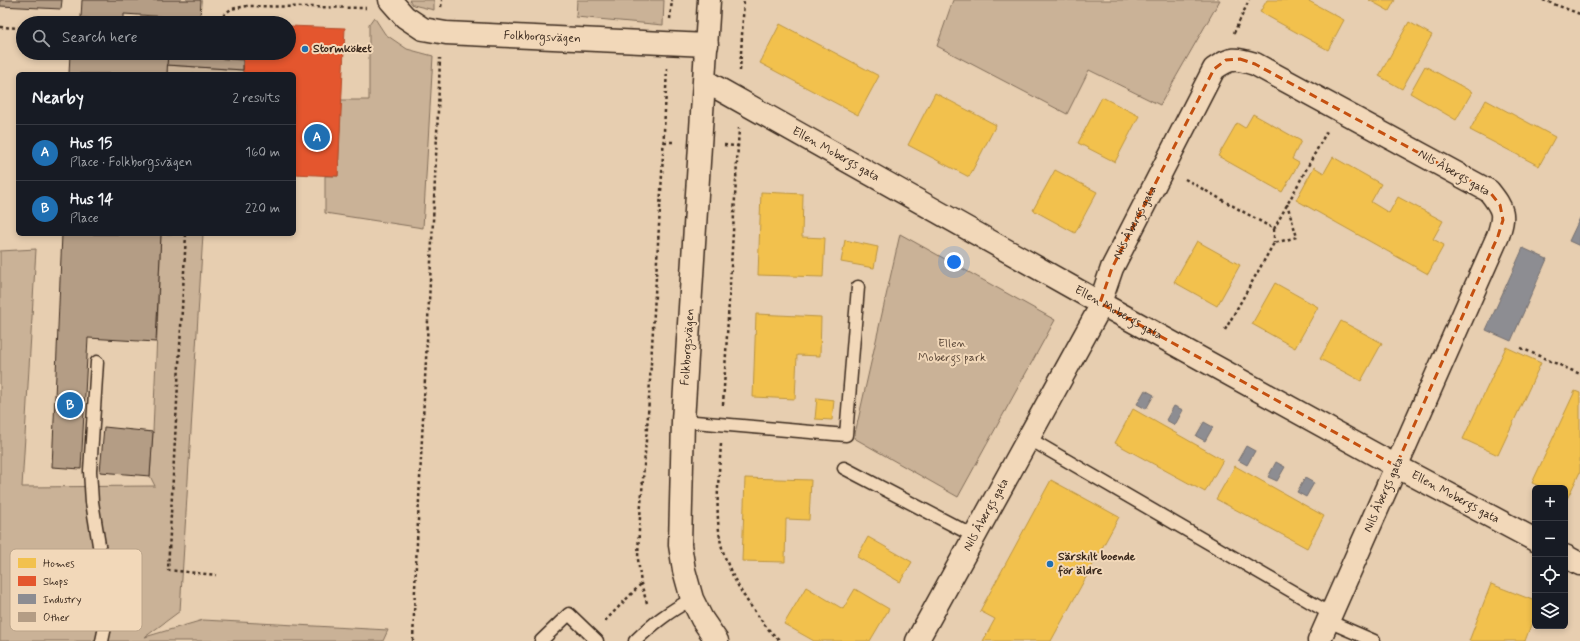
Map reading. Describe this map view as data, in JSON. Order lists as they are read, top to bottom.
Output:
{
  "streets": {
    "street": ["Folkborgsvägen", "Ellen Mobergs gata", "Nils Åbergs gata"]
  },
  "crossings": [
    ["Folkborgsvägen", "Ellen Mobergs gata"],
    ["Ellen Mobergs gata", "Nils Åbergs gata"]
  ],
  "parks": ["Ellen Mobergs park"],
  "places": ["Stormköket", "Särskilt boende för äldre"],
  "legend": [
    "Homes",
    "Shops",
    "Industry",
    "Other"
  ],
  "page": {
    "search": "Search here",
    "heading": ["Nearby", "2 results"],
    "pins": ["A", "B"],
    "list": [
      {
        "mark": "A",
        "name": "Hus 15",
        "note": "Place · Folkborgsvägen",
        "value": "160 m"
      },
      {
        "mark": "B",
        "name": "Hus 14",
        "note": "Place",
        "value": "220 m"
      }
    ],
    "map_buttons": ["+", "−"]
  }
}
